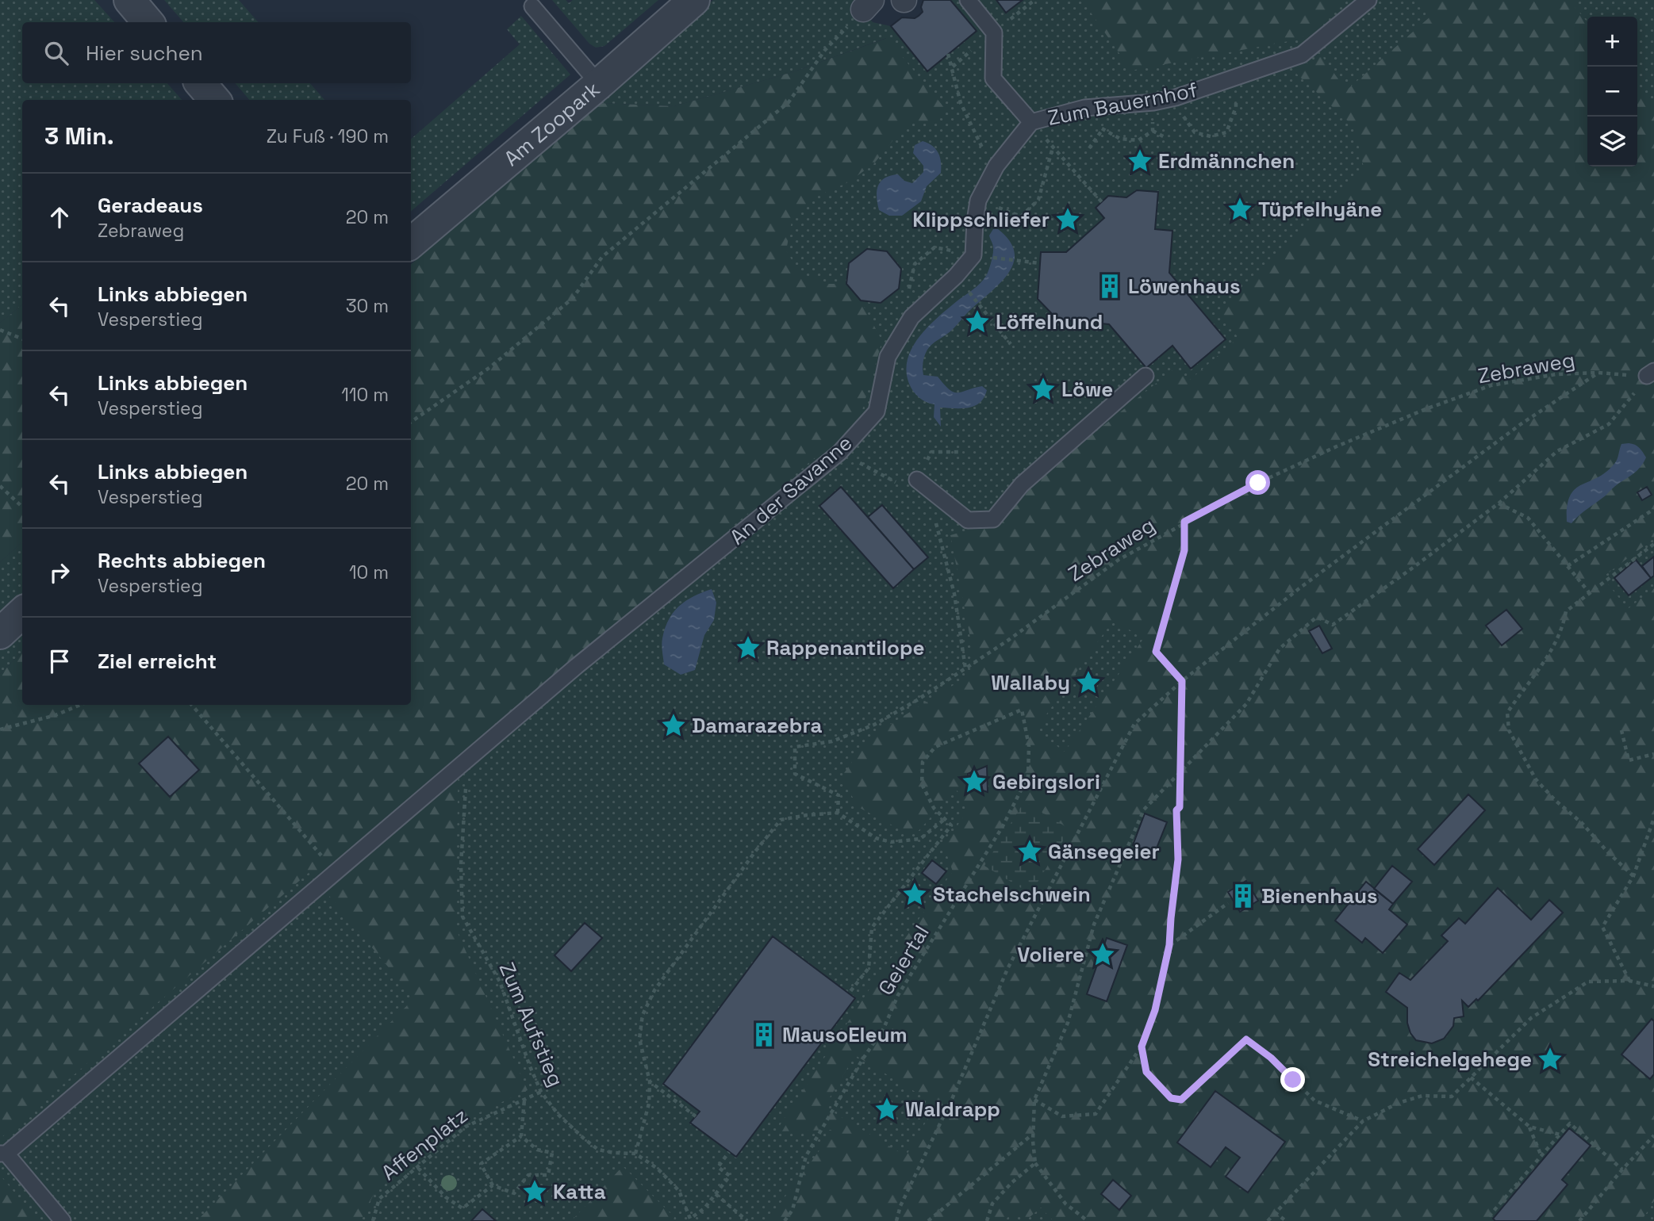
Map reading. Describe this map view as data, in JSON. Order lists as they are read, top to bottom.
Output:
{
  "streets": {
    "street": ["Am Zoopark"],
    "lane": ["Zum Bauernhof", "An der Savanne"],
    "path": [
      "Zebraweg",
      "Geiertal",
      "Zum Aufstieg",
      "Affenplatz"
    ]
  },
  "crossings": [
    ["An der Savanne", "Zum Aufstieg"],
    ["Zum Aufstieg", "Affenplatz"]
  ],
  "places": {
    "place": [
      "Erdmännchen",
      "Tüpfelhyäne",
      "Klippschliefer",
      "Löffelhund",
      "Löwe",
      "Rappenantilope",
      "Wallaby",
      "Damarazebra",
      "Gebirgslori",
      "Gänsegeier",
      "Stachelschwein",
      "Voliere",
      "Streichelgehege",
      "Waldrapp",
      "Katta"
    ],
    "building": ["Löwenhaus", "Bienenhaus", "MausoEleum"]
  },
  "page": {
    "map_buttons": ["+", "−"],
    "search": "Hier suchen",
    "heading": ["3 Min.", "Zu Fuß · 190 m"],
    "list": [
      ["Geradeaus", "Zebraweg", "20 m"],
      ["Links abbiegen", "Vesperstieg", "30 m"],
      ["Links abbiegen", "Vesperstieg", "110 m"],
      ["Links abbiegen", "Vesperstieg", "20 m"],
      ["Rechts abbiegen", "Vesperstieg", "10 m"],
      "Ziel erreicht"
    ]
  }
}
